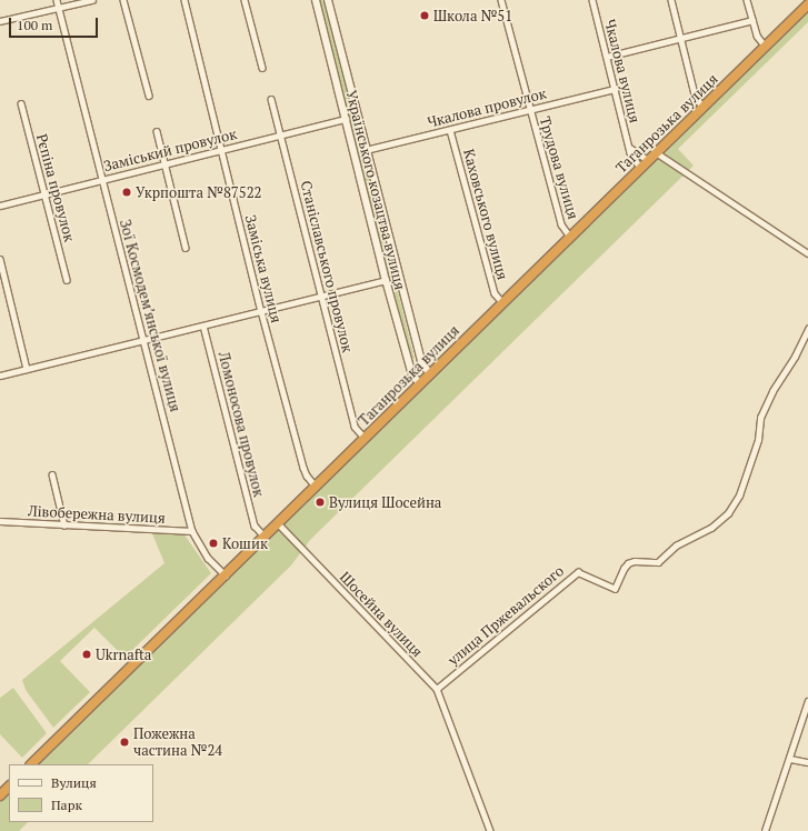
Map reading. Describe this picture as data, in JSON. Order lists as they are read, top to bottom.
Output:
{
  "streets": {
    "highway": ["Таганрозька вулиця"],
    "street": [
      "Чкалова вулиця",
      "Чкалова провулок",
      "Заміський провулок",
      "Трудова вулиця",
      "Рєпіна провулок",
      "Українського козацтва вулиця",
      "Каховського вулиця",
      "Станіславського провулок",
      "Заміська вулиця",
      "Зої Космодем’янської вулиця",
      "Ломоносова провулок",
      "Лівобережна вулиця",
      "Шосейна вулиця",
      "улица Пржевальского"
    ]
  },
  "crossings": [
    ["Чкалова вулиця", "Чкалова провулок"],
    ["Чкалова вулиця", "Таганрозька вулиця"],
    ["Чкалова провулок", "Трудова вулиця"],
    ["Чкалова провулок", "Українського козацтва вулиця"],
    ["Чкалова провулок", "Каховського вулиця"],
    ["Таганрозька вулиця", "Трудова вулиця"],
    ["Таганрозька вулиця", "Українського козацтва вулиця"],
    ["Таганрозька вулиця", "Каховського вулиця"],
    ["Таганрозька вулиця", "Станіславського провулок"],
    ["Таганрозька вулиця", "Заміська вулиця"],
    ["Таганрозька вулиця", "Зої Космодем’янської вулиця"],
    ["Таганрозька вулиця", "Ломоносова провулок"],
    ["Таганрозька вулиця", "Шосейна вулиця"],
    ["Заміський провулок", "Рєпіна провулок"],
    ["Заміський провулок", "Українського козацтва вулиця"],
    ["Заміський провулок", "Станіславського провулок"],
    ["Заміський провулок", "Заміська вулиця"],
    ["Заміський провулок", "Зої Космодем’янської вулиця"],
    ["Зої Космодем’янської вулиця", "Лівобережна вулиця"],
    ["Шосейна вулиця", "улица Пржевальского"]
  ],
  "places": [
    "Школа №51",
    "Укрпошта №87522",
    "Вулиця Шосейна",
    "Кошик",
    "Ukrnafta",
    "Пожежна частина №24"
  ],
  "legend": ["Вулиця", "Парк"],
  "scale_bar": "100 m"
}
